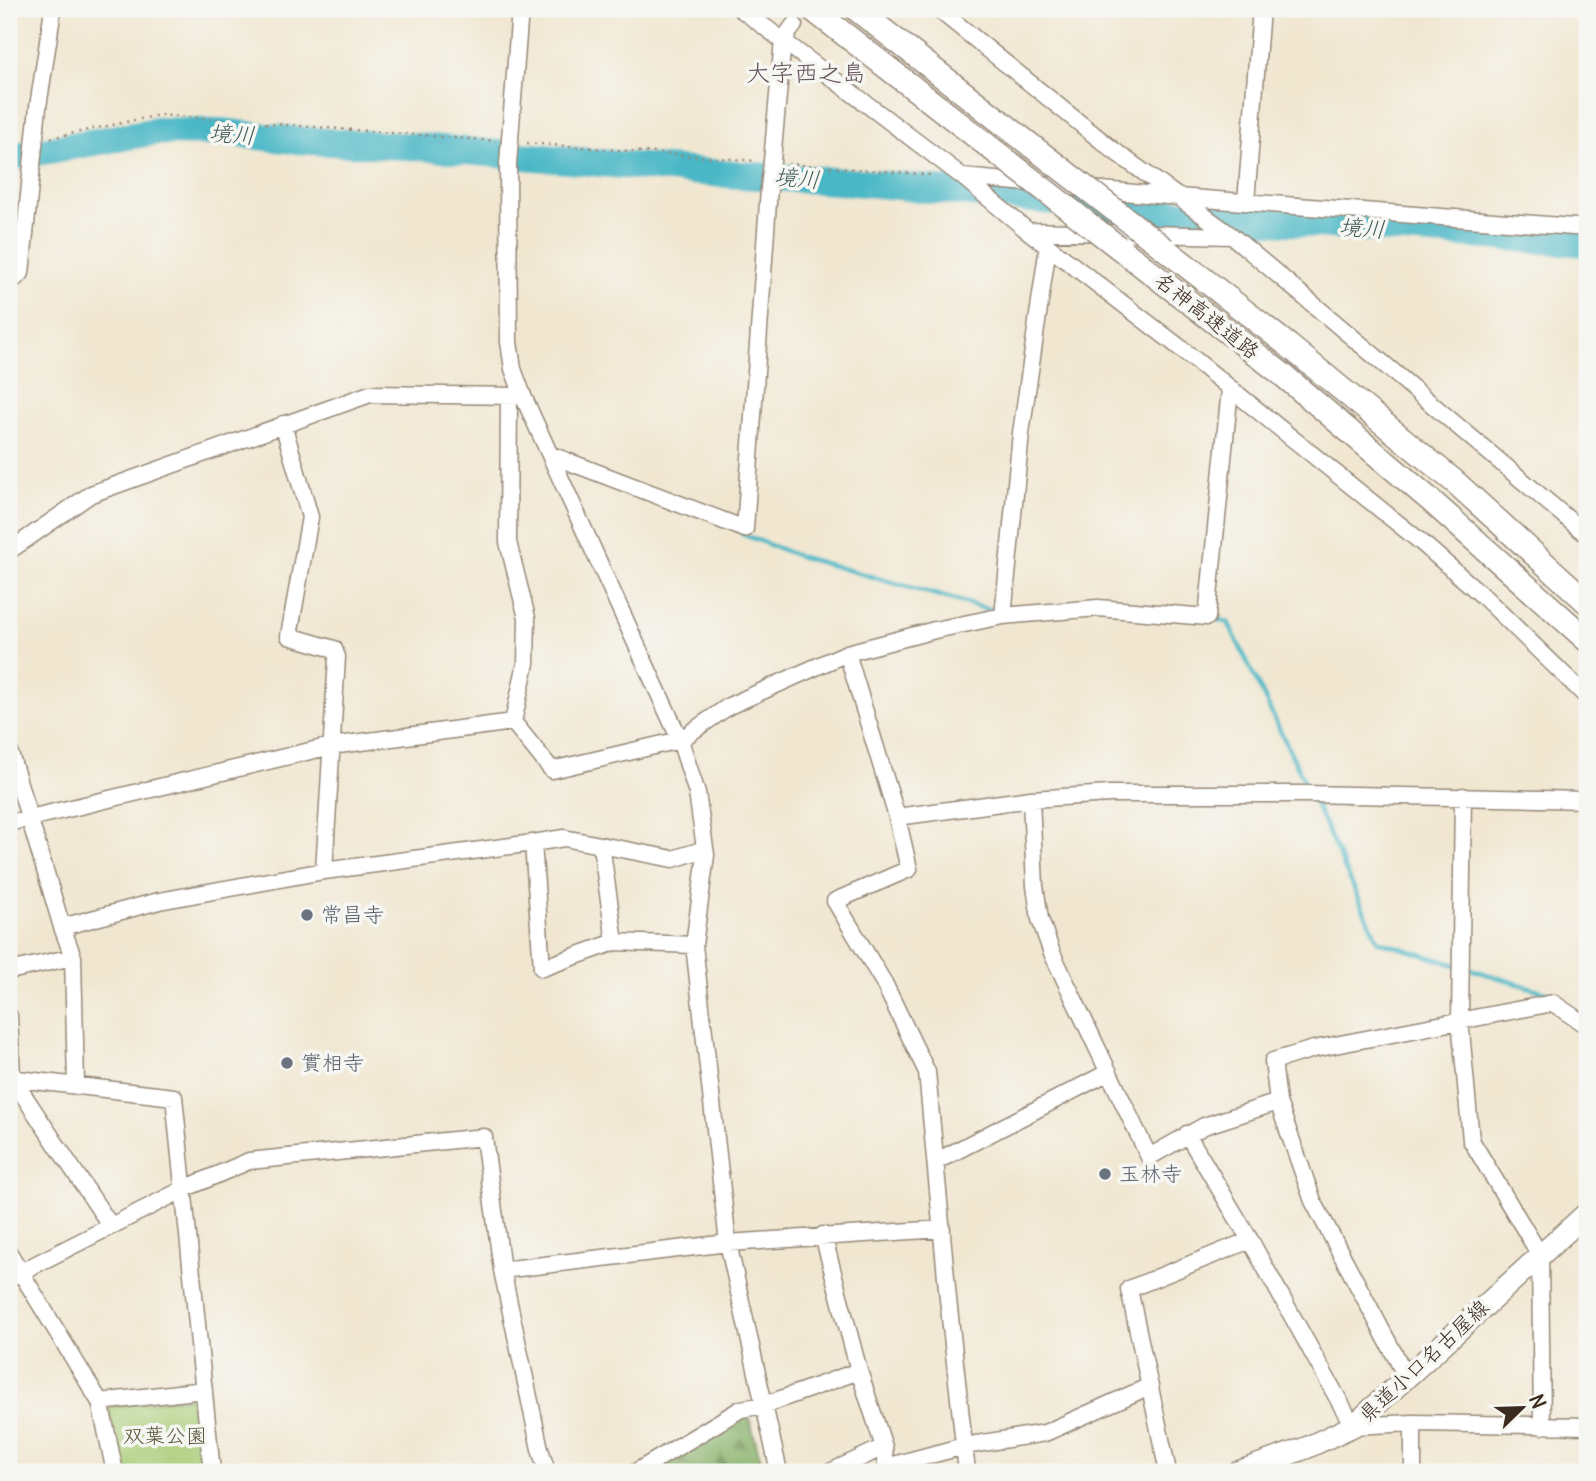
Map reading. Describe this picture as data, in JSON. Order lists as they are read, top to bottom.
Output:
{
  "streets": {
    "highway": ["名神高速道路"],
    "main road": ["県道小口名古屋線"]
  },
  "districts": ["大字西之島"],
  "water": ["境川"],
  "parks": ["双葉公園"],
  "places": ["常昌寺", "實相寺", "玉林寺"],
  "north": "top right"
}
